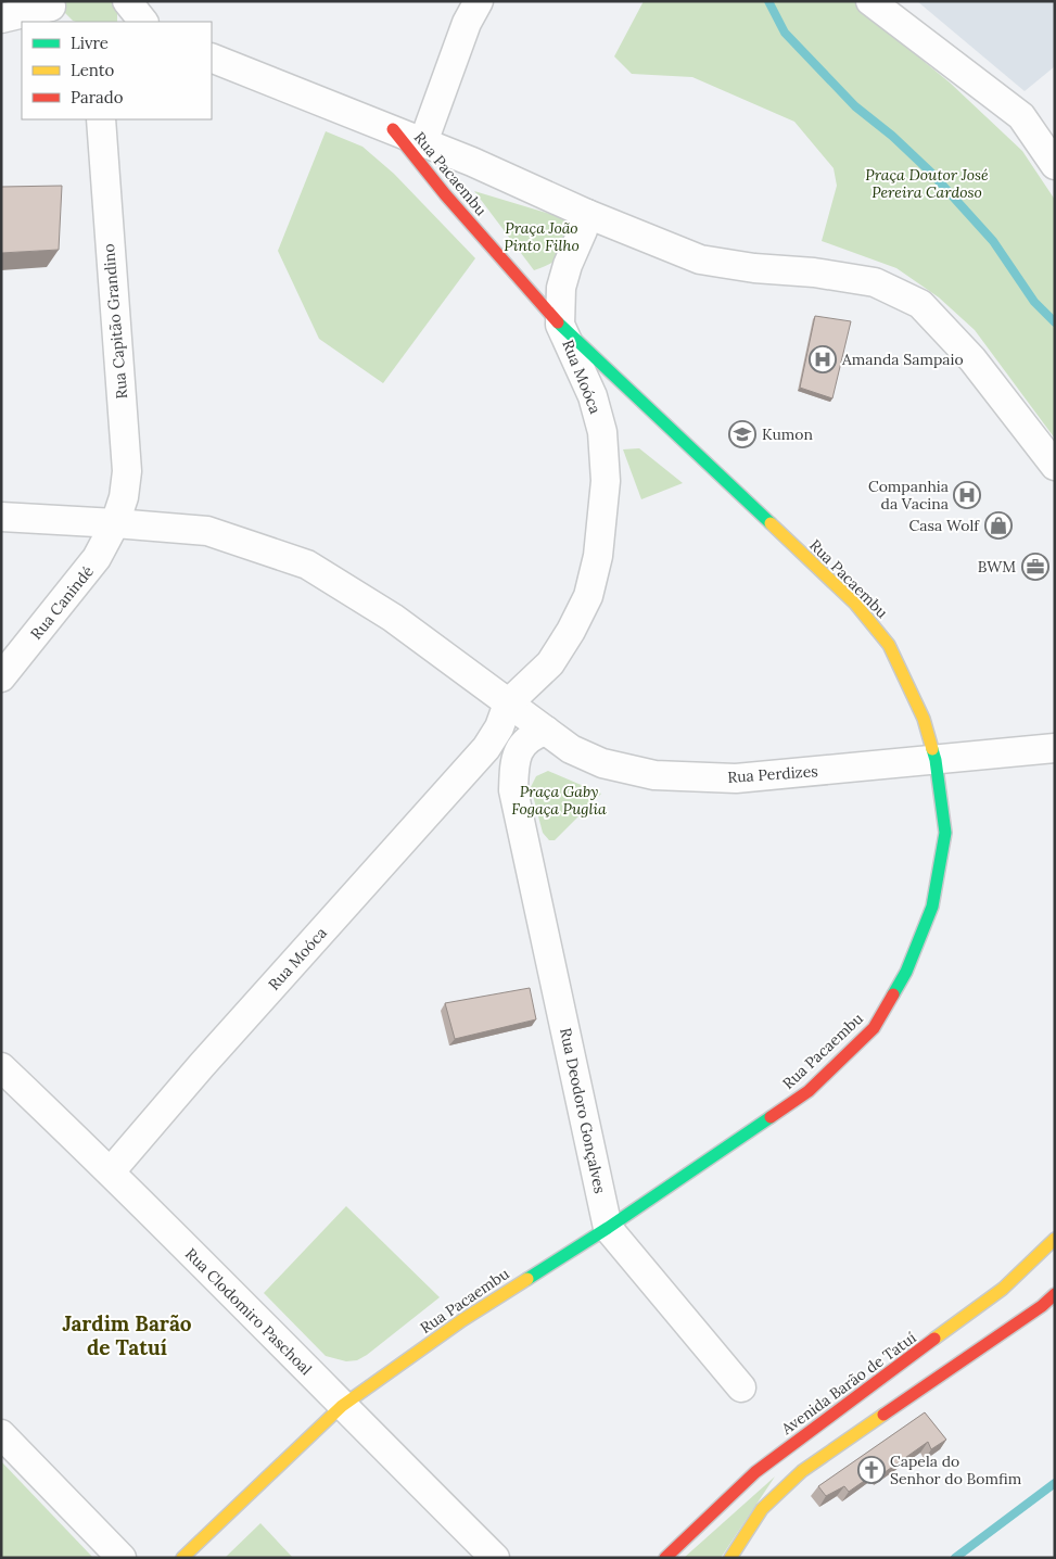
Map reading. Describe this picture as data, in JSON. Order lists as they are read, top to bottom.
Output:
{
  "streets": {
    "street": [
      "Rua Pacaembu",
      "Rua Capitão Grandino",
      "Rua Moóca",
      "Rua Canindé",
      "Rua Perdizes",
      "Rua Deodoro Gonçalves",
      "Rua Clodomiro Paschoal",
      "Avenida Barão de Tatuí"
    ]
  },
  "crossings": [
    ["Rua Pacaembu", "Rua Moóca"],
    ["Rua Pacaembu", "Rua Perdizes"],
    ["Rua Pacaembu", "Rua Deodoro Gonçalves"],
    ["Rua Pacaembu", "Rua Clodomiro Paschoal"],
    ["Rua Capitão Grandino", "Rua Canindé"],
    ["Rua Capitão Grandino", "Rua Perdizes"],
    ["Rua Moóca", "Rua Perdizes"],
    ["Rua Moóca", "Rua Deodoro Gonçalves"],
    ["Rua Moóca", "Rua Clodomiro Paschoal"],
    ["Rua Canindé", "Rua Perdizes"],
    ["Rua Perdizes", "Rua Deodoro Gonçalves"]
  ],
  "districts": ["Jardim Barão de Tatuí"],
  "parks": ["Praça Doutor José Pereira Cardoso", "Praça João Pinto Filho", "Praça Gaby Fogaça Puglia"],
  "places": {
    "hospital": ["Amanda Sampaio", "Companhia da Vacina"],
    "school or university": ["Kumon"],
    "shop": ["Casa Wolf"],
    "office": ["BWM"],
    "church": ["Capela do Senhor do Bomfim"]
  },
  "legend": ["Livre", "Lento", "Parado"]
}
